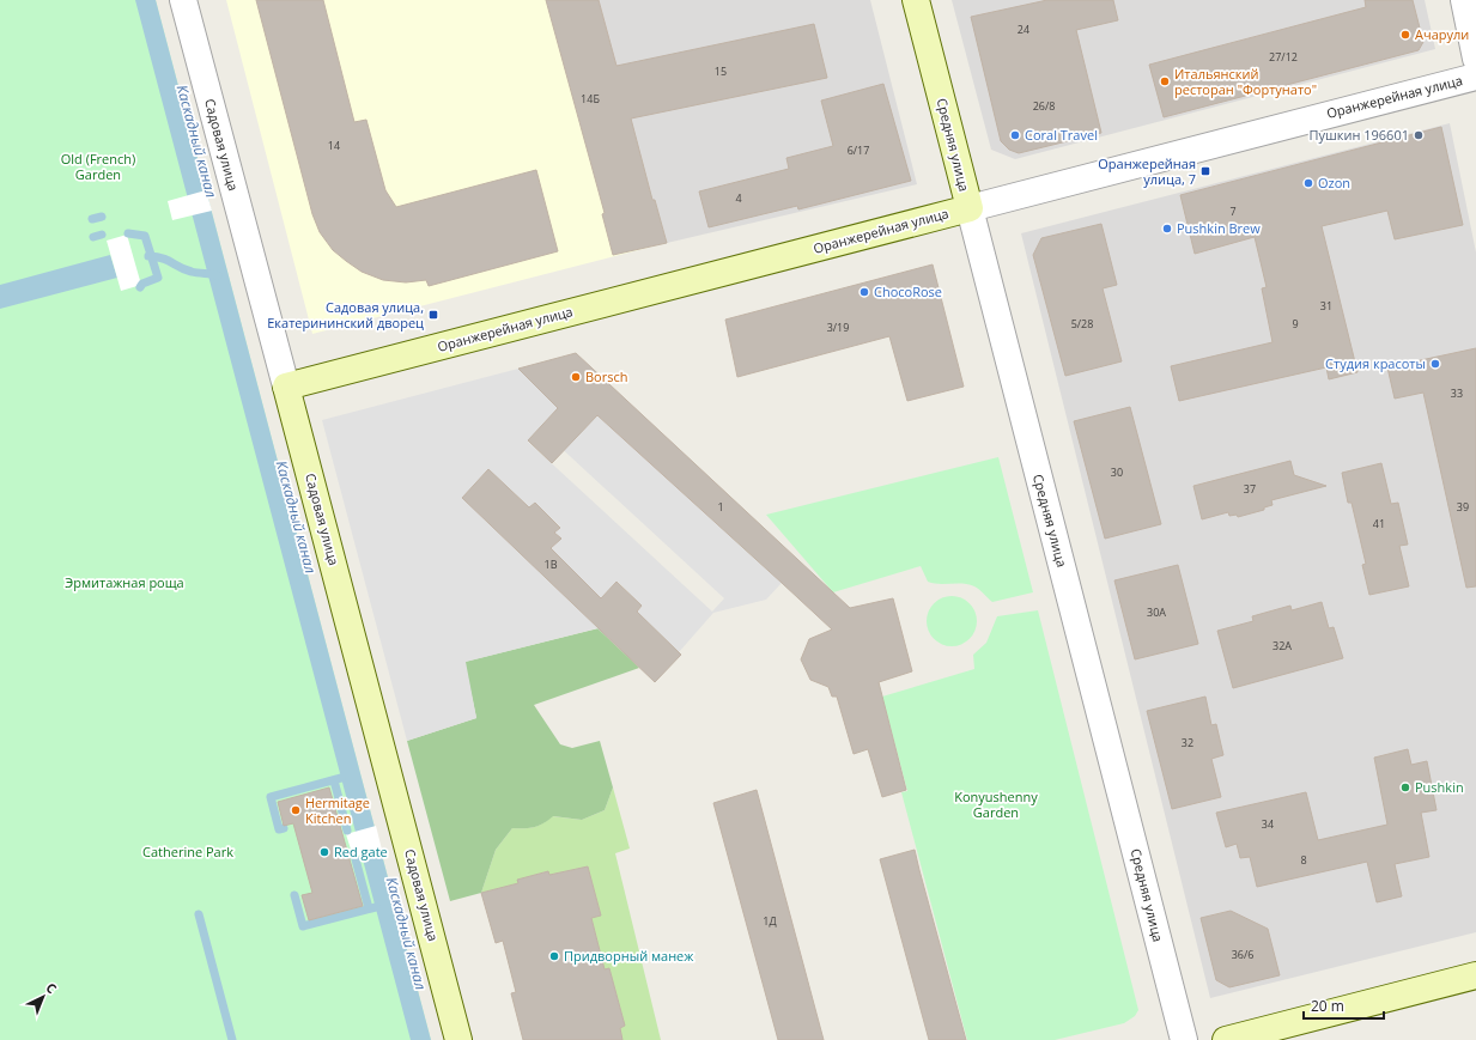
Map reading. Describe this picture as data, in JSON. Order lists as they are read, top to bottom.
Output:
{
  "streets": {
    "main road": ["Оранжерейная улица", "Садовая улица", "Средняя улица"]
  },
  "crossings": [
    ["Оранжерейная улица", "Садовая улица"],
    ["Оранжерейная улица", "Средняя улица"]
  ],
  "water": ["Каскадный канал"],
  "parks": [
    "Old (French) Garden",
    "Эрмитажная роща",
    "Konyushenny Garden",
    "Catherine Park"
  ],
  "places": {
    "other": [
      "Ачарули",
      "Итальянский ресторан \"Фортунато\"",
      "Coral Travel",
      "Пушкин 196601",
      "Ozon",
      "Pushkin Brew",
      "ChocoRose",
      "Студия красоты",
      "Borsch",
      "Pushkin",
      "Hermitage Kitchen",
      "Red gate",
      "Придворный манеж"
    ],
    "transit": ["Оранжерейная улица, 7", "Садовая улица, Екатерининский дворец"]
  },
  "house_numbers": [
    "24",
    "27/12",
    "15",
    "14Б",
    "26/8",
    "14",
    "6/17",
    "4",
    "7",
    "31",
    "5/28",
    "9",
    "3/19",
    "33",
    "30",
    "37",
    "1",
    "39",
    "41",
    "1В",
    "30А",
    "32А",
    "32",
    "34",
    "8",
    "1Д",
    "36/6"
  ],
  "scale_bar": "20 m",
  "north": "top right"
}
